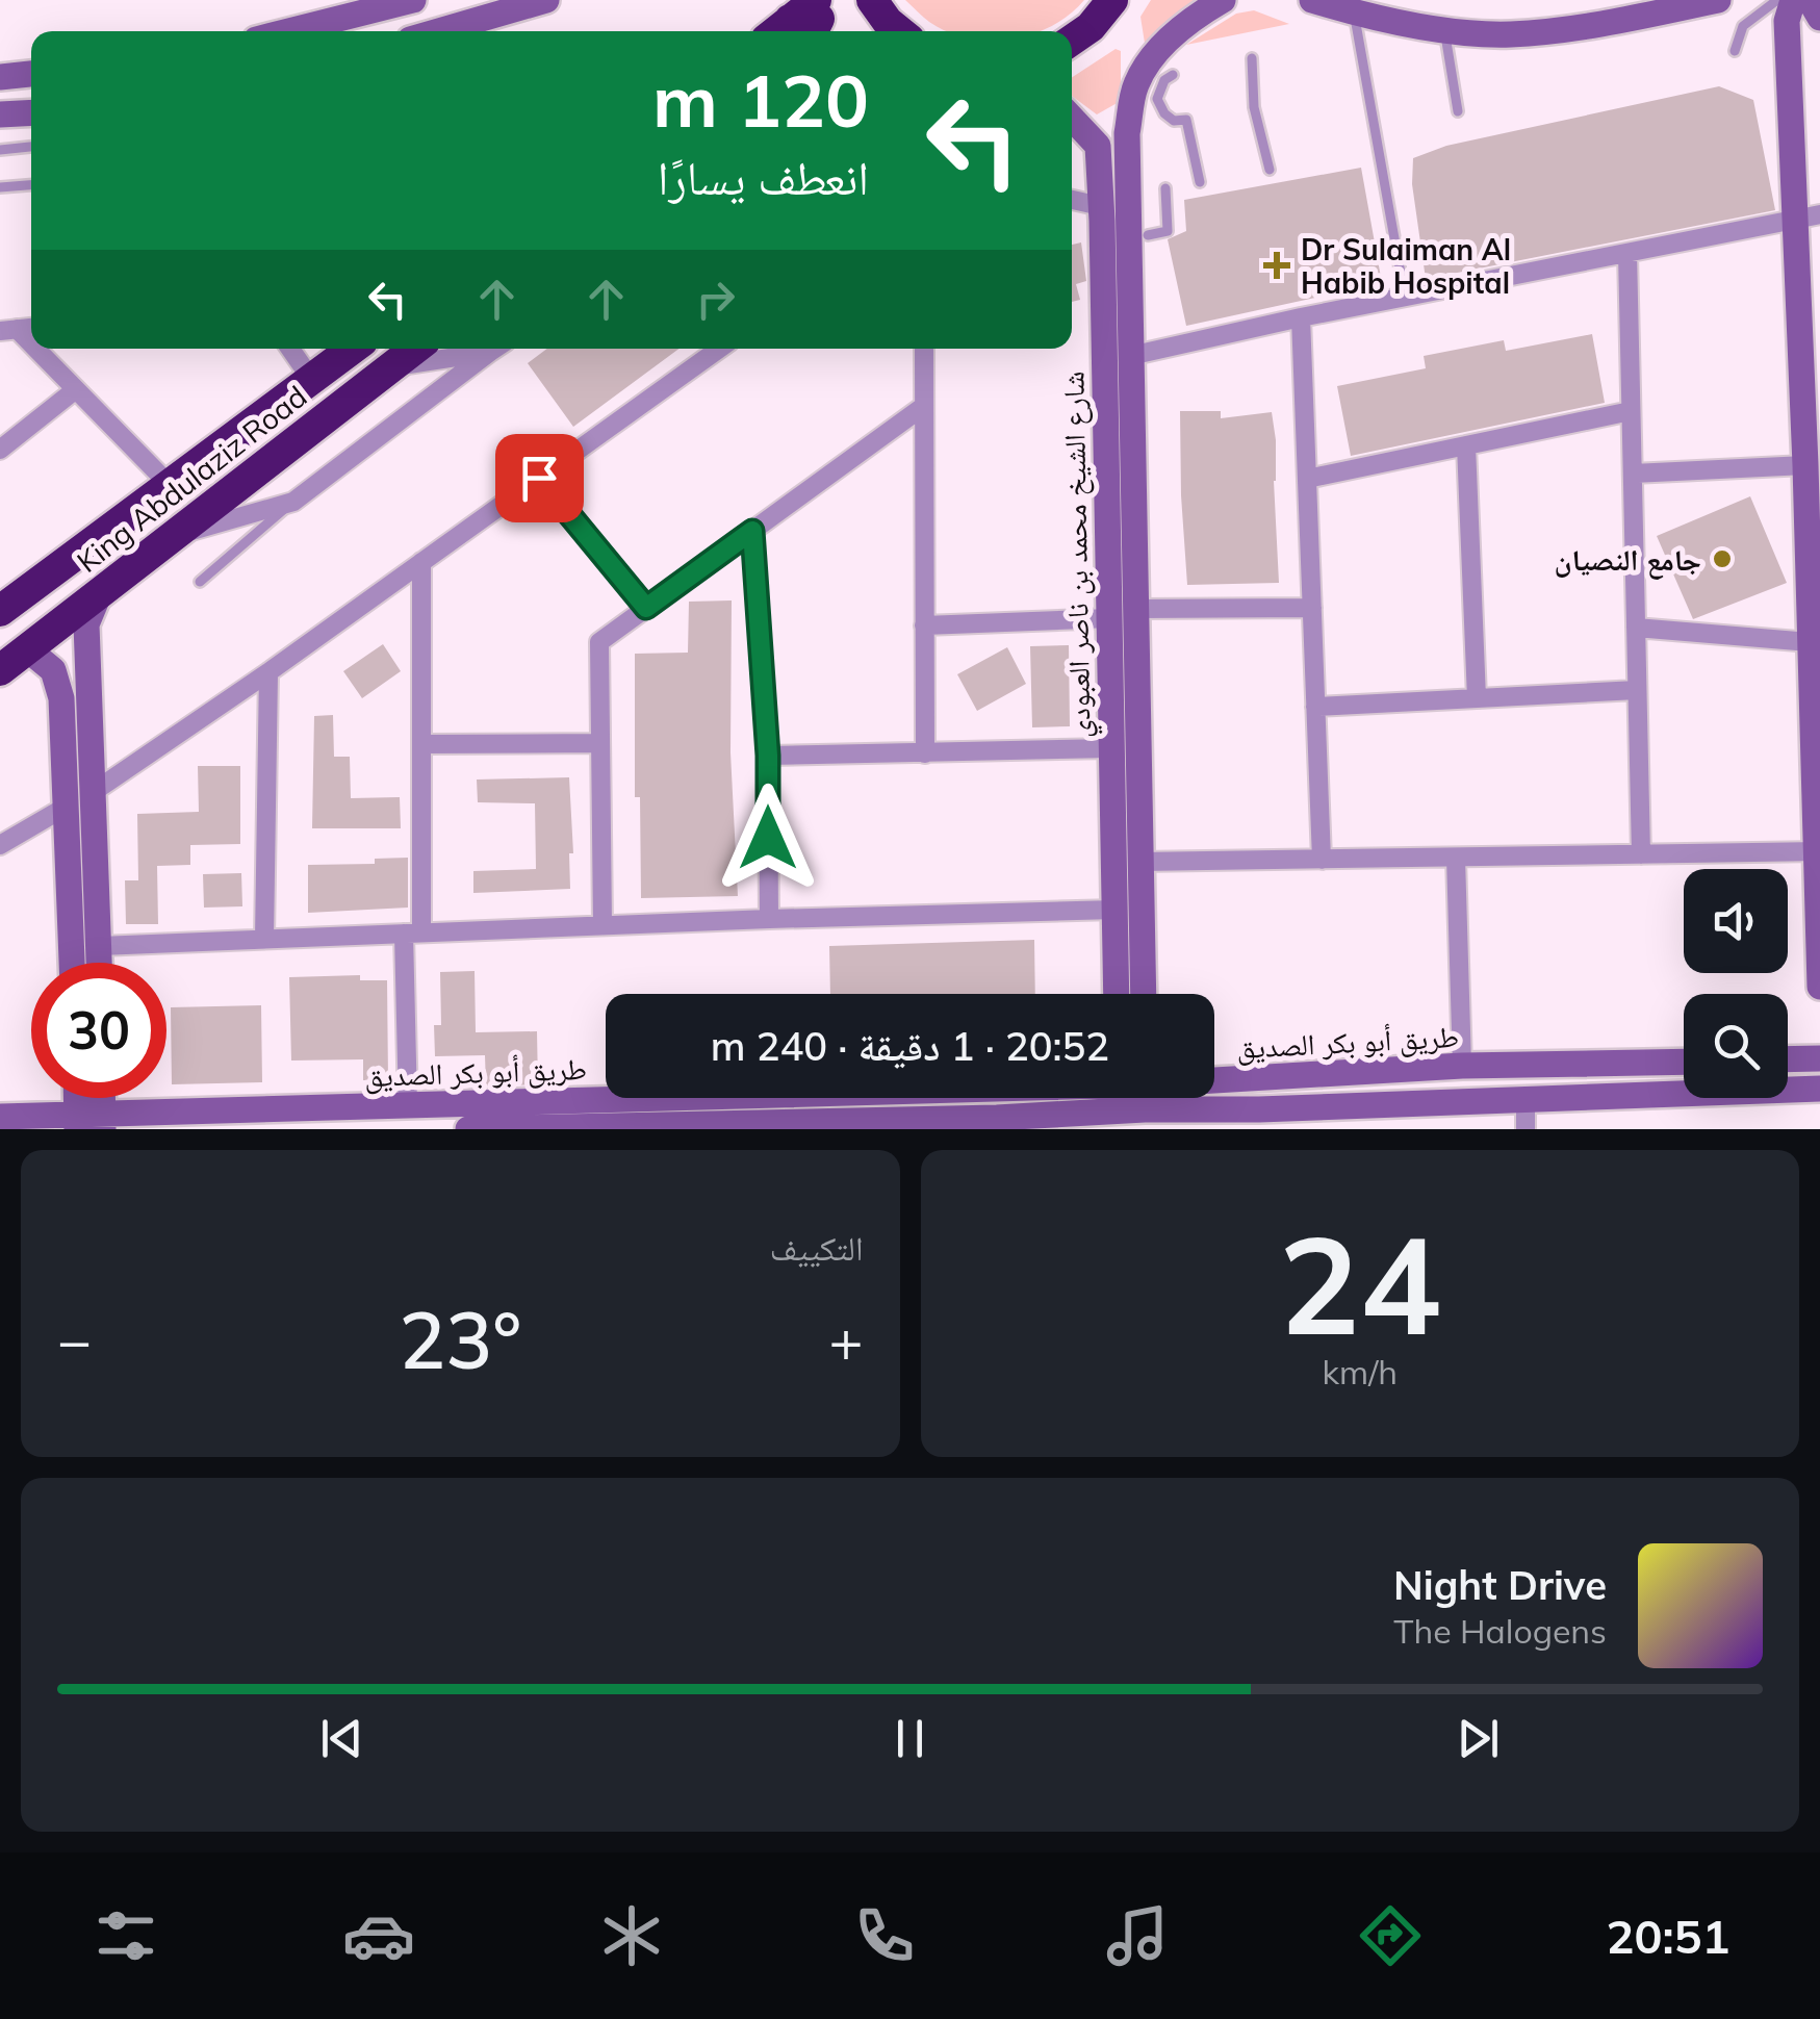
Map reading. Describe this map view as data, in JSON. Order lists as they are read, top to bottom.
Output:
{
  "streets": {
    "highway": ["King Abdulaziz Road"],
    "main road": ["شارع الشيخ محمد بن ناصر العبودي", "طريق أبو بكر الصديق"]
  },
  "places": {
    "health": ["Dr Sulaiman Al Habib Hospital"],
    "other": ["جامع النصيان"]
  },
  "page": {
    "turn": ["120 m", "انعطف يسارًا"],
    "limit": "30",
    "trip": "20:52 · 1 دقيقة · 240 m",
    "tile": [
      ["24", "km/h"],
      "التكييف"
    ],
    "heat": ["−", "23°", "+"],
    "song": ["Night Drive", "The Halogens"],
    "tabs": "20:51"
  }
}
